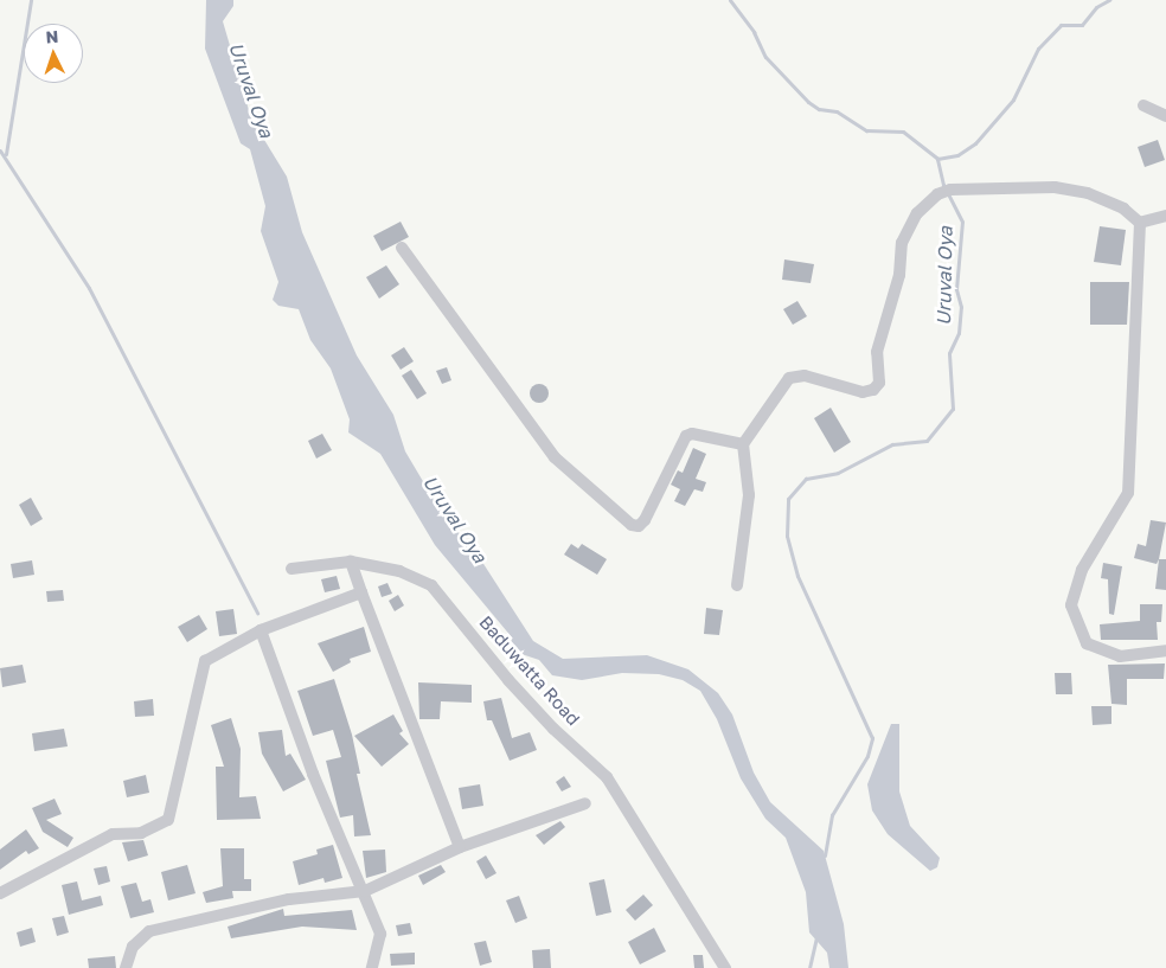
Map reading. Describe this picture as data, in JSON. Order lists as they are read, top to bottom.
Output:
{
  "streets": {
    "street": ["Baduwatta Road"]
  },
  "water": ["Uruval Oya"],
  "north": "top"
}
